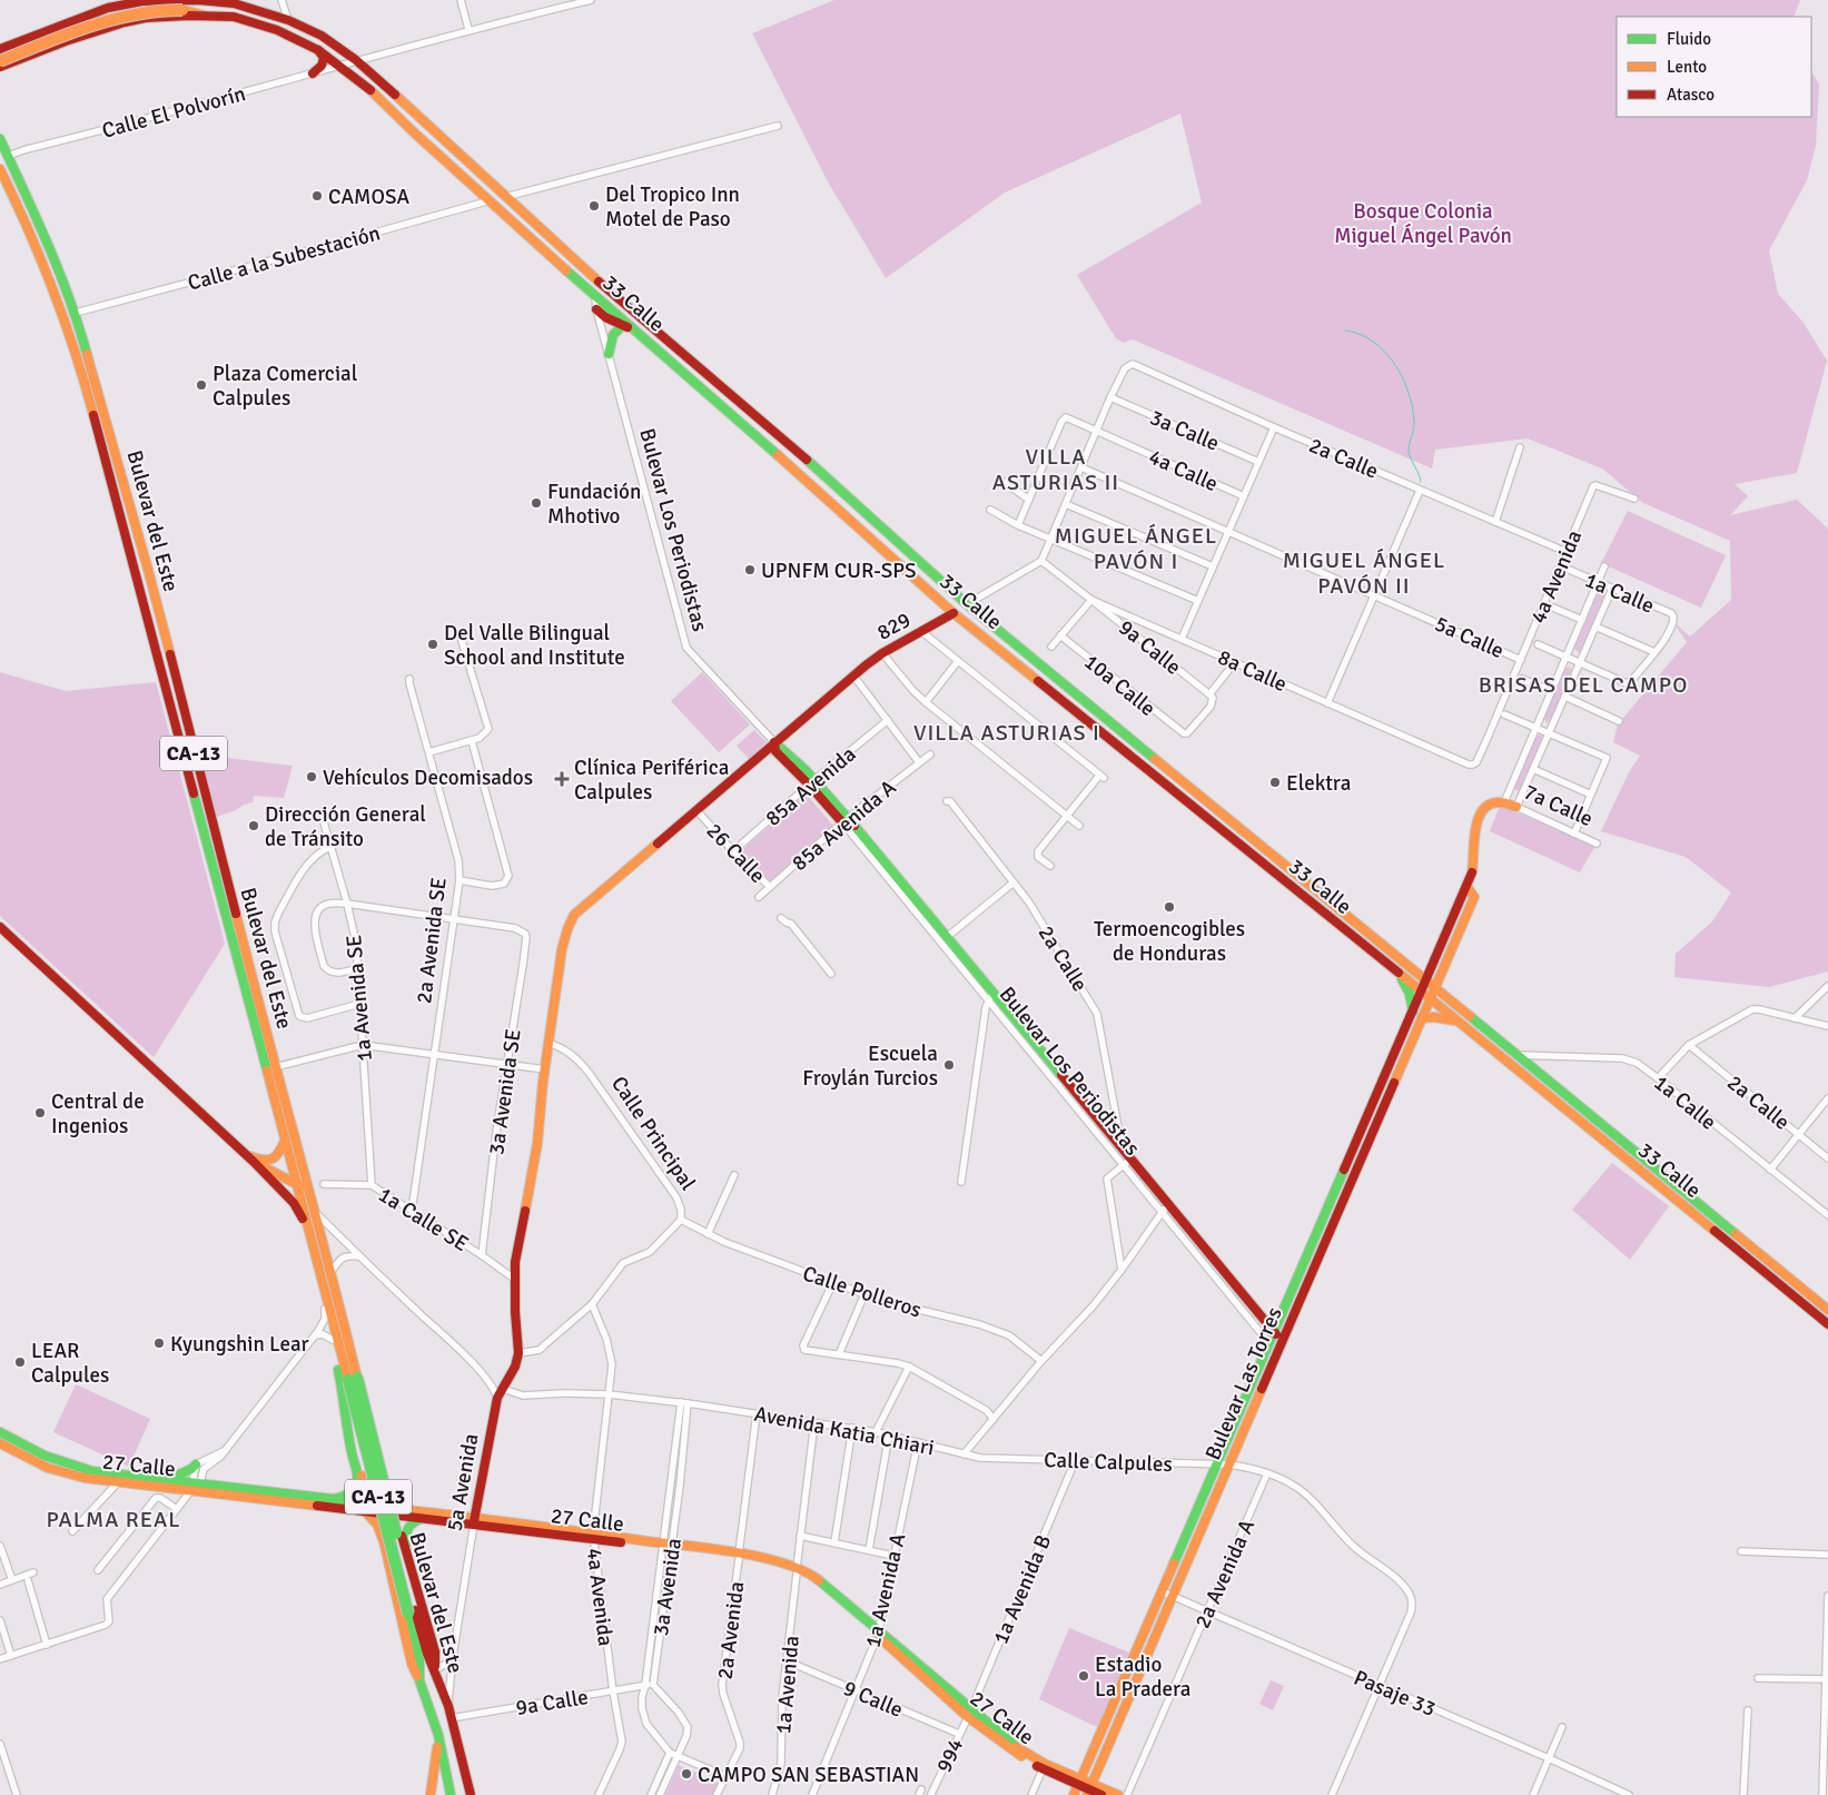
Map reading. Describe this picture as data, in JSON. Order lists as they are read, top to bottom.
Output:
{
  "streets": {
    "main road": [
      "33 Calle",
      "Bulevar del Este",
      "Bulevar Los Periodistas",
      "829",
      "CA-13",
      "7a Calle",
      "Bulevar Las Torres",
      "27 Calle",
      "5a Avenida"
    ],
    "street": [
      "Calle El Polvorín",
      "Calle a la Subestación",
      "3a Calle",
      "2a Calle",
      "4a Calle",
      "4a Avenida",
      "1a Calle",
      "5a Calle",
      "9a Calle",
      "8a Calle",
      "10a Calle",
      "85a Avenida",
      "85a Avenida A",
      "26 Calle",
      "2a Avenida SE",
      "1a Avenida SE",
      "3a Avenida SE",
      "Calle Principal",
      "1a Calle SE",
      "Calle Polleros",
      "Avenida Katia Chiari",
      "Calle Calpules",
      "2a Avenida A",
      "3a Avenida",
      "1a Avenida B",
      "1a Avenida A",
      "2a Avenida",
      "1a Avenida",
      "Pasaje 33",
      "9 Calle",
      "994"
    ]
  },
  "crossings": [
    ["Calle El Polvorín", "33 Calle"],
    ["Calle El Polvorín", "Bulevar del Este"],
    ["Calle a la Subestación", "33 Calle"],
    ["Calle a la Subestación", "Bulevar del Este"],
    ["33 Calle", "Bulevar Los Periodistas"],
    ["33 Calle", "1a Calle"],
    ["33 Calle", "829"],
    ["33 Calle", "Bulevar Las Torres"],
    ["3a Calle", "2a Calle"],
    ["2a Calle", "Bulevar Los Periodistas"],
    ["2a Calle", "4a Avenida"],
    ["Bulevar del Este", "9a Calle"],
    ["Bulevar del Este", "5a Avenida"],
    ["Bulevar Los Periodistas", "85a Avenida"],
    ["Bulevar Los Periodistas", "85a Avenida A"],
    ["Bulevar Los Periodistas", "Bulevar Las Torres"],
    ["Bulevar Los Periodistas", "Avenida Katia Chiari"],
    ["4a Avenida", "5a Calle"],
    ["4a Avenida", "9a Calle"],
    ["4a Avenida", "8a Calle"],
    ["4a Avenida", "Calle Principal"],
    ["4a Avenida", "Avenida Katia Chiari"],
    ["4a Avenida", "27 Calle"],
    ["9a Calle", "8a Calle"],
    ["9a Calle", "10a Calle"],
    ["9a Calle", "3a Avenida"],
    ["85a Avenida", "26 Calle"],
    ["7a Calle", "Bulevar Las Torres"],
    ["85a Avenida A", "26 Calle"],
    ["2a Avenida SE", "3a Avenida SE"],
    ["2a Avenida SE", "1a Calle SE"],
    ["1a Avenida SE", "1a Calle SE"],
    ["3a Avenida SE", "1a Calle SE"],
    ["Calle Principal", "Calle Polleros"],
    ["Calle Polleros", "Avenida Katia Chiari"],
    ["Bulevar Las Torres", "Calle Calpules"],
    ["Bulevar Las Torres", "27 Calle"],
    ["Bulevar Las Torres", "Pasaje 33"],
    ["Avenida Katia Chiari", "Calle Calpules"],
    ["Avenida Katia Chiari", "5a Avenida"],
    ["Avenida Katia Chiari", "3a Avenida"],
    ["Avenida Katia Chiari", "1a Avenida A"],
    ["Avenida Katia Chiari", "2a Avenida"],
    ["Avenida Katia Chiari", "1a Avenida"],
    ["Calle Calpules", "2a Avenida A"],
    ["Calle Calpules", "1a Avenida B"],
    ["Calle Calpules", "Pasaje 33"],
    ["27 Calle", "5a Avenida"],
    ["27 Calle", "3a Avenida"],
    ["27 Calle", "1a Avenida B"],
    ["27 Calle", "1a Avenida A"],
    ["27 Calle", "2a Avenida"],
    ["27 Calle", "1a Avenida"],
    ["27 Calle", "994"],
    ["2a Avenida A", "Pasaje 33"],
    ["1a Avenida B", "994"],
    ["1a Avenida A", "9 Calle"],
    ["1a Avenida", "9 Calle"],
    ["9 Calle", "994"]
  ],
  "districts": [
    "VILLA ASTURIAS II",
    "MIGUEL ÁNGEL PAVÓN I",
    "MIGUEL ÁNGEL PAVÓN II",
    "BRISAS DEL CAMPO",
    "VILLA ASTURIAS I",
    "PALMA REAL"
  ],
  "parks": ["Bosque Colonia Miguel Ángel Pavón"],
  "places": {
    "other": [
      "CAMOSA",
      "Del Tropico Inn Motel de Paso",
      "Plaza Comercial Calpules",
      "Fundación Mhotivo",
      "UPNFM CUR-SPS",
      "Del Valle Bilingual School and Institute",
      "Vehículos Decomisados",
      "Elektra",
      "Dirección General de Tránsito",
      "Termoencogibles de Honduras",
      "Escuela Froylán Turcios",
      "Central de Ingenios",
      "Kyungshin Lear",
      "LEAR Calpules",
      "Estadio La Pradera",
      "CAMPO SAN SEBASTIAN"
    ],
    "health": ["Clínica Periférica Calpules"]
  },
  "legend": ["Fluido", "Lento", "Atasco"]
}
